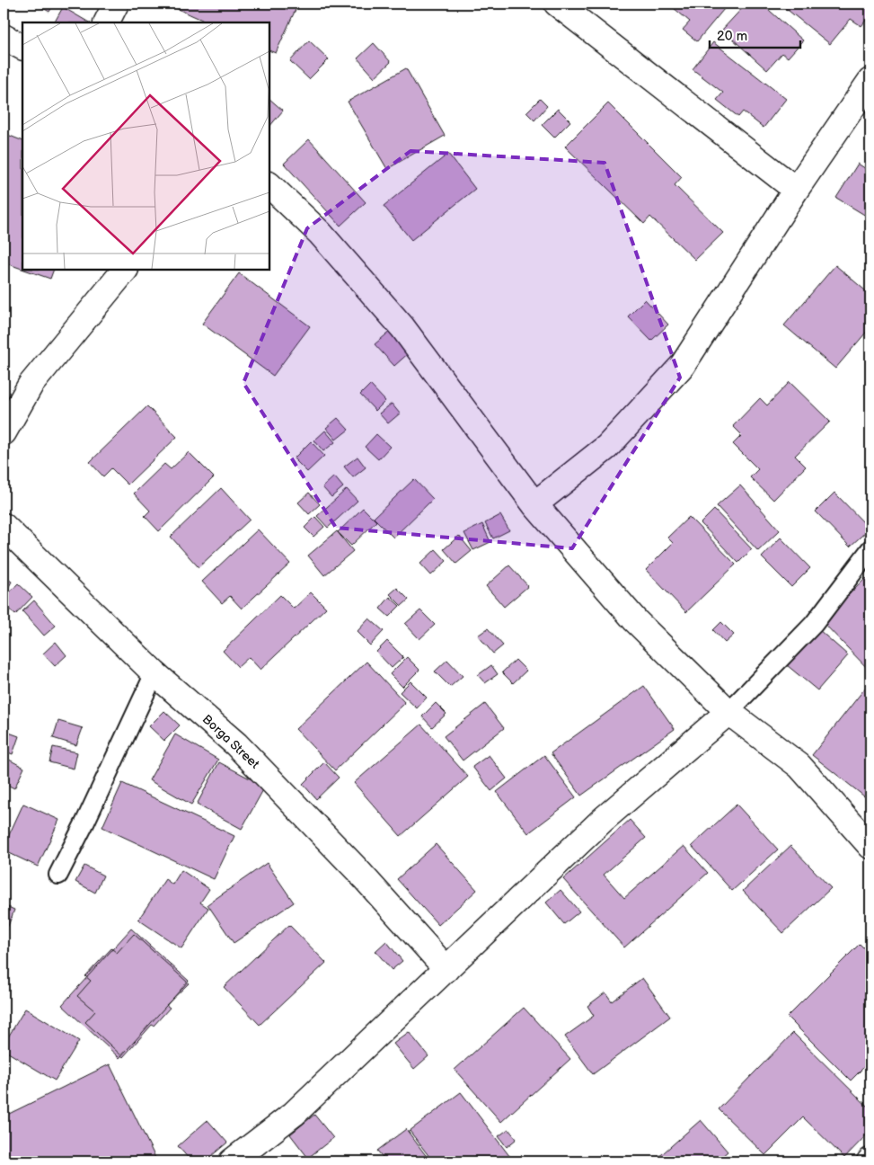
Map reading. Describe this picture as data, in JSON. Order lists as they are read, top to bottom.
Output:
{
  "streets": {
    "street": ["Borga Street"]
  },
  "scale_bar": "20 m"
}
